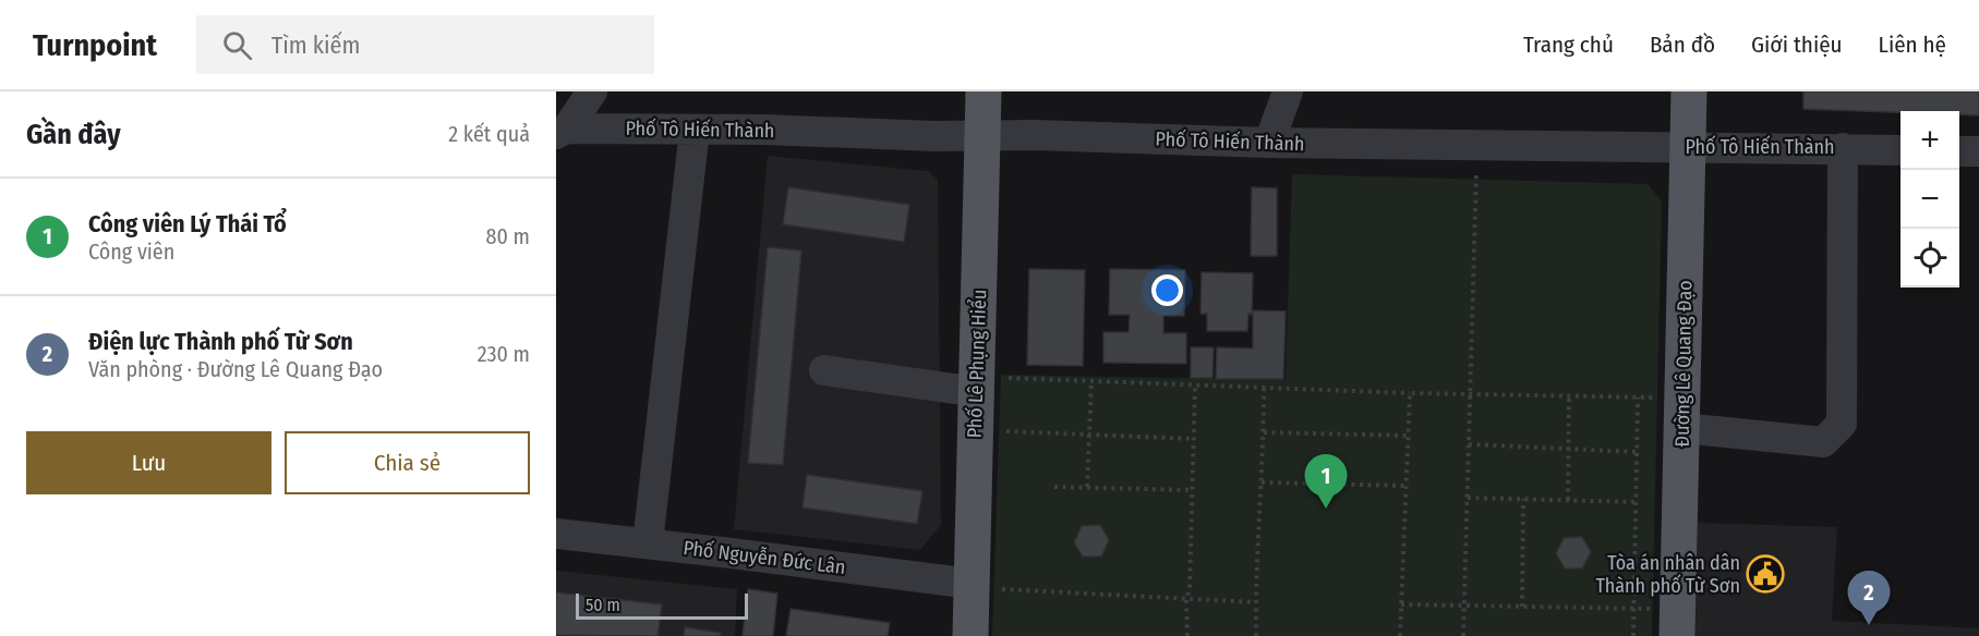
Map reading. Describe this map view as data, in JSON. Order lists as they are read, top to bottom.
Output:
{
  "streets": {
    "main road": ["Phố Lê Phụng Hiểu", "Đường Lê Quang Đạo"],
    "street": ["Phố Tô Hiến Thành", "Phố Nguyễn Đức Lân"]
  },
  "crossings": [
    ["Phố Tô Hiến Thành", "Phố Lê Phụng Hiểu"],
    ["Phố Tô Hiến Thành", "Đường Lê Quang Đạo"],
    ["Phố Lê Phụng Hiểu", "Phố Nguyễn Đức Lân"]
  ],
  "places": {
    "public building": ["Tòa án nhân dân Thành phố Từ Sơn"]
  },
  "scale_bar": "50 m",
  "page": {
    "header": "Turnpoint",
    "search": "Tìm kiếm",
    "nav": [
      "Trang chủ",
      "Bản đồ",
      "Giới thiệu",
      "Liên hệ"
    ],
    "heading": ["Gần đây", "2 kết quả"],
    "map_buttons": ["+", "−"],
    "list": [
      {
        "mark": "1",
        "name": "Công viên Lý Thái Tổ",
        "note": "Công viên",
        "value": "80 m"
      },
      {
        "mark": "2",
        "name": "Điện lực Thành phố Từ Sơn",
        "note": "Văn phòng · Đường Lê Quang Đạo",
        "value": "230 m"
      }
    ],
    "buttons": ["Lưu", "Chia sẻ"],
    "pins": ["1", "2"],
    "scale": "50 m"
  }
}
